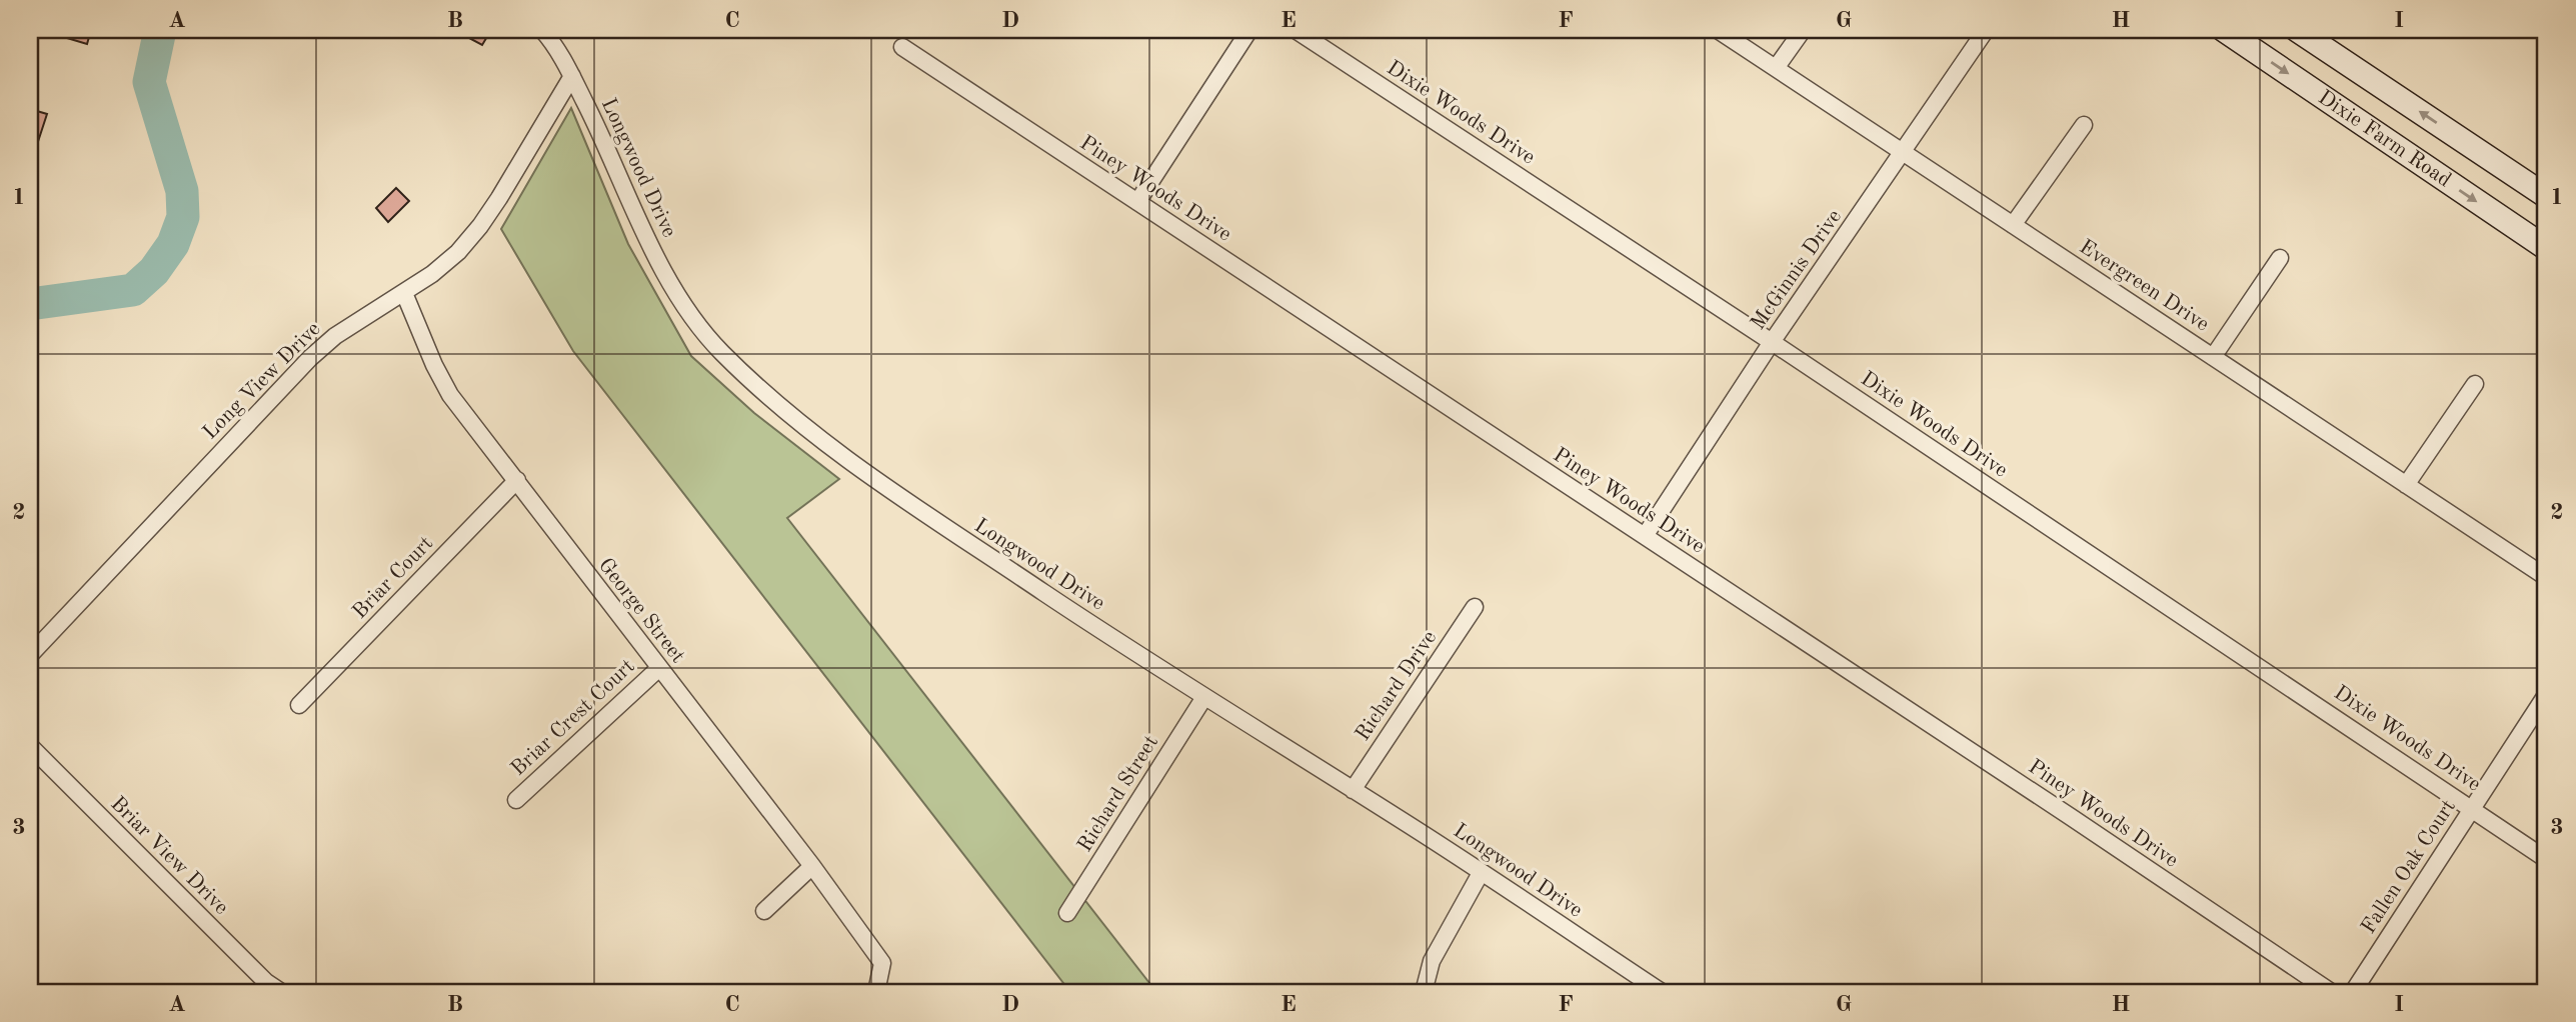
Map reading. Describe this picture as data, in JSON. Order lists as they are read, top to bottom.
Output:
{
  "streets": {
    "main road": ["Dixie Farm Road"],
    "street": [
      "Dixie Woods Drive",
      "Longwood Drive",
      "Piney Woods Drive",
      "McGinnis Drive",
      "Evergreen Drive",
      "Long View Drive",
      "Briar Court",
      "George Street",
      "Richard Drive",
      "Briar Crest Court",
      "Richard Street",
      "Briar View Drive",
      "Fallen Oak Court"
    ]
  },
  "crossings": [
    ["Dixie Woods Drive", "McGinnis Drive"],
    ["Dixie Woods Drive", "Fallen Oak Court"],
    ["Longwood Drive", "Long View Drive"],
    ["Longwood Drive", "Richard Drive"],
    ["Longwood Drive", "Richard Street"],
    ["Piney Woods Drive", "McGinnis Drive"],
    ["McGinnis Drive", "Evergreen Drive"],
    ["Long View Drive", "George Street"],
    ["Briar Court", "George Street"],
    ["George Street", "Briar Crest Court"]
  ],
  "grid": {
    "columns": [
      "A",
      "B",
      "C",
      "D",
      "E",
      "F",
      "G",
      "H",
      "I"
    ],
    "rows": ["1", "2", "3"]
  }
}
